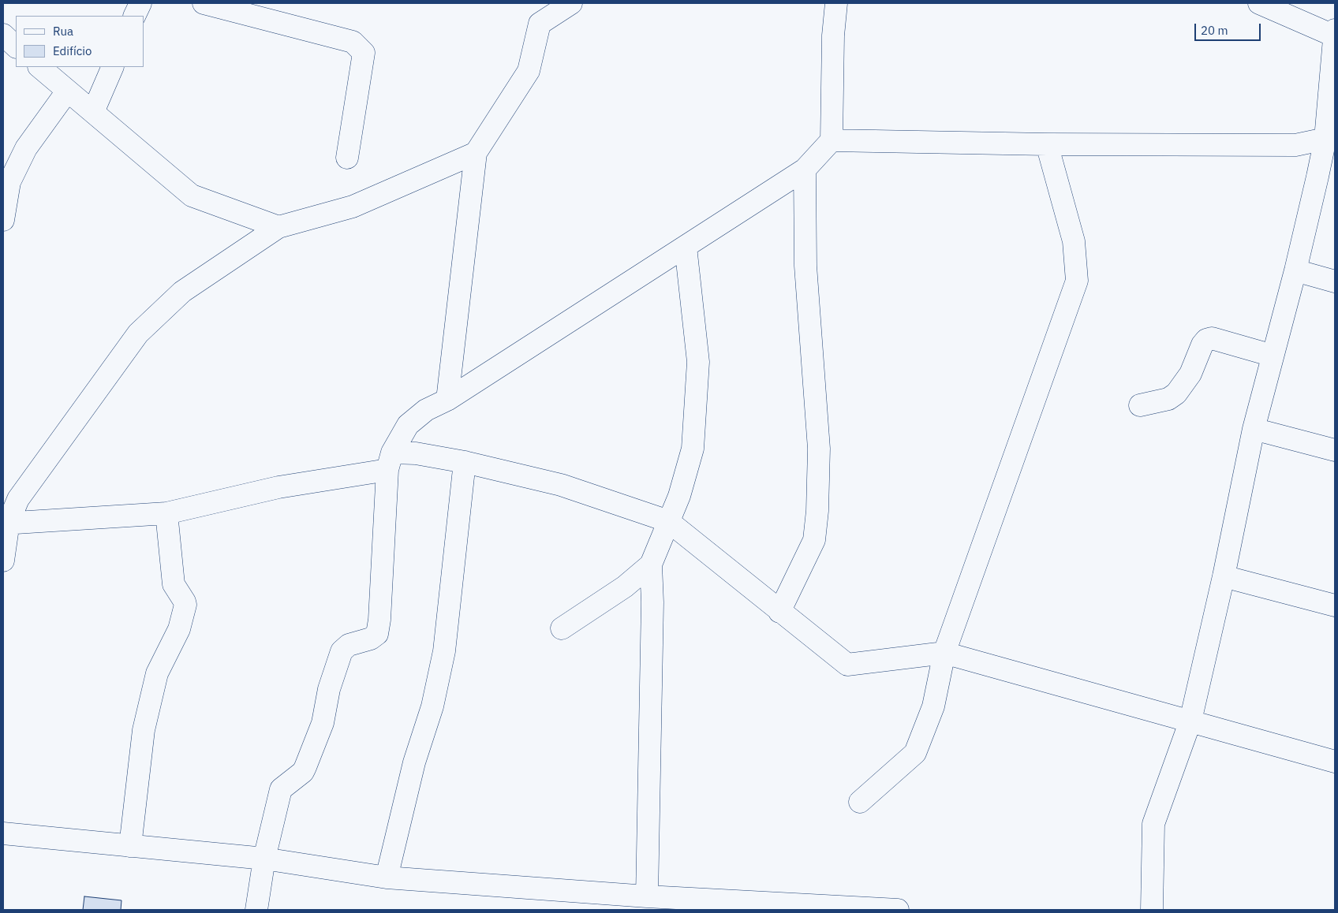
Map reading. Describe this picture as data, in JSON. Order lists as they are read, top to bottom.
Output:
{
  "legend": ["Rua", "Edifício"],
  "scale_bar": "20 m"
}
